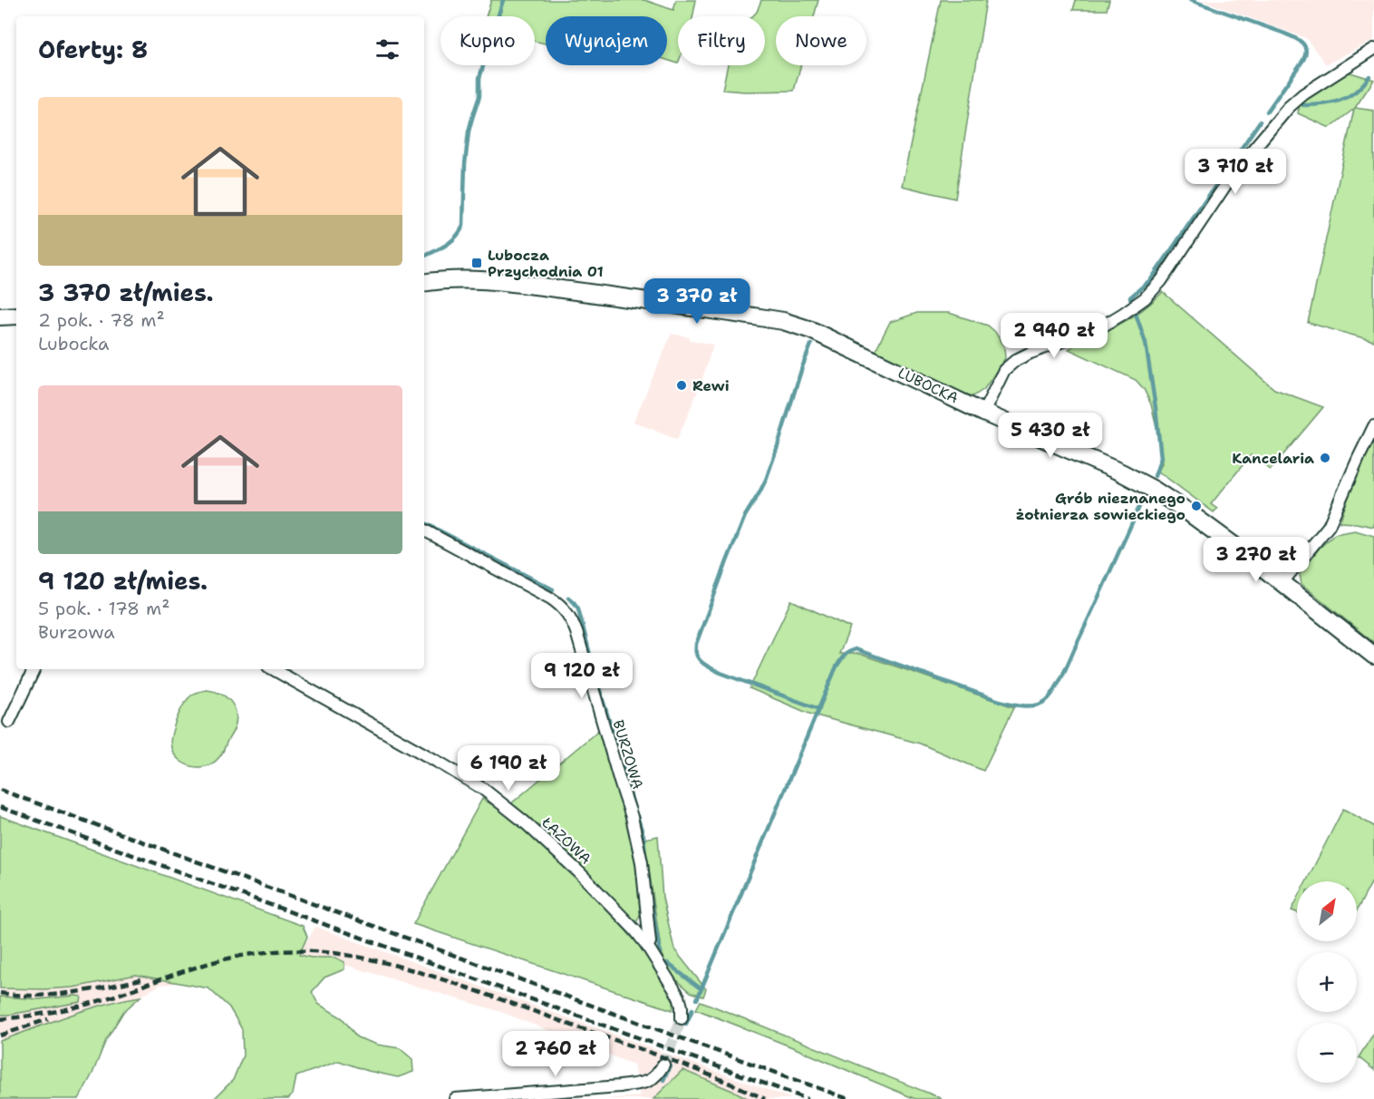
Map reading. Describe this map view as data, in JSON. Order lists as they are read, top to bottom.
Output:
{
  "streets": {
    "street": ["LUBOCKA", "BURZOWA", "ŁAZOWA"]
  },
  "crossings": [
    ["BURZOWA", "ŁAZOWA"]
  ],
  "places": {
    "transit": ["Lubocza Przychodnia 01"],
    "other": ["Rewi", "Kancelaria", "Grób nieznanego żołnierza sowieckiego"]
  },
  "north": "top right",
  "page": {
    "chip": [
      "Kupno",
      "Wynajem",
      "Filtry",
      "Nowe"
    ],
    "heading": "Oferty: 8",
    "list": [
      {
        "name": "3 370 zł/mies.",
        "note": "2 pok. · 78 m² · Lubocka"
      },
      {
        "name": "9 120 zł/mies.",
        "note": "5 pok. · 178 m² · Burzowa"
      }
    ],
    "price": [
      "3 710 zł",
      "3 370 zł",
      "2 940 zł",
      "5 430 zł",
      "3 270 zł",
      "9 120 zł",
      "6 190 zł",
      "2 760 zł"
    ],
    "map_buttons": ["+", "−"]
  }
}
